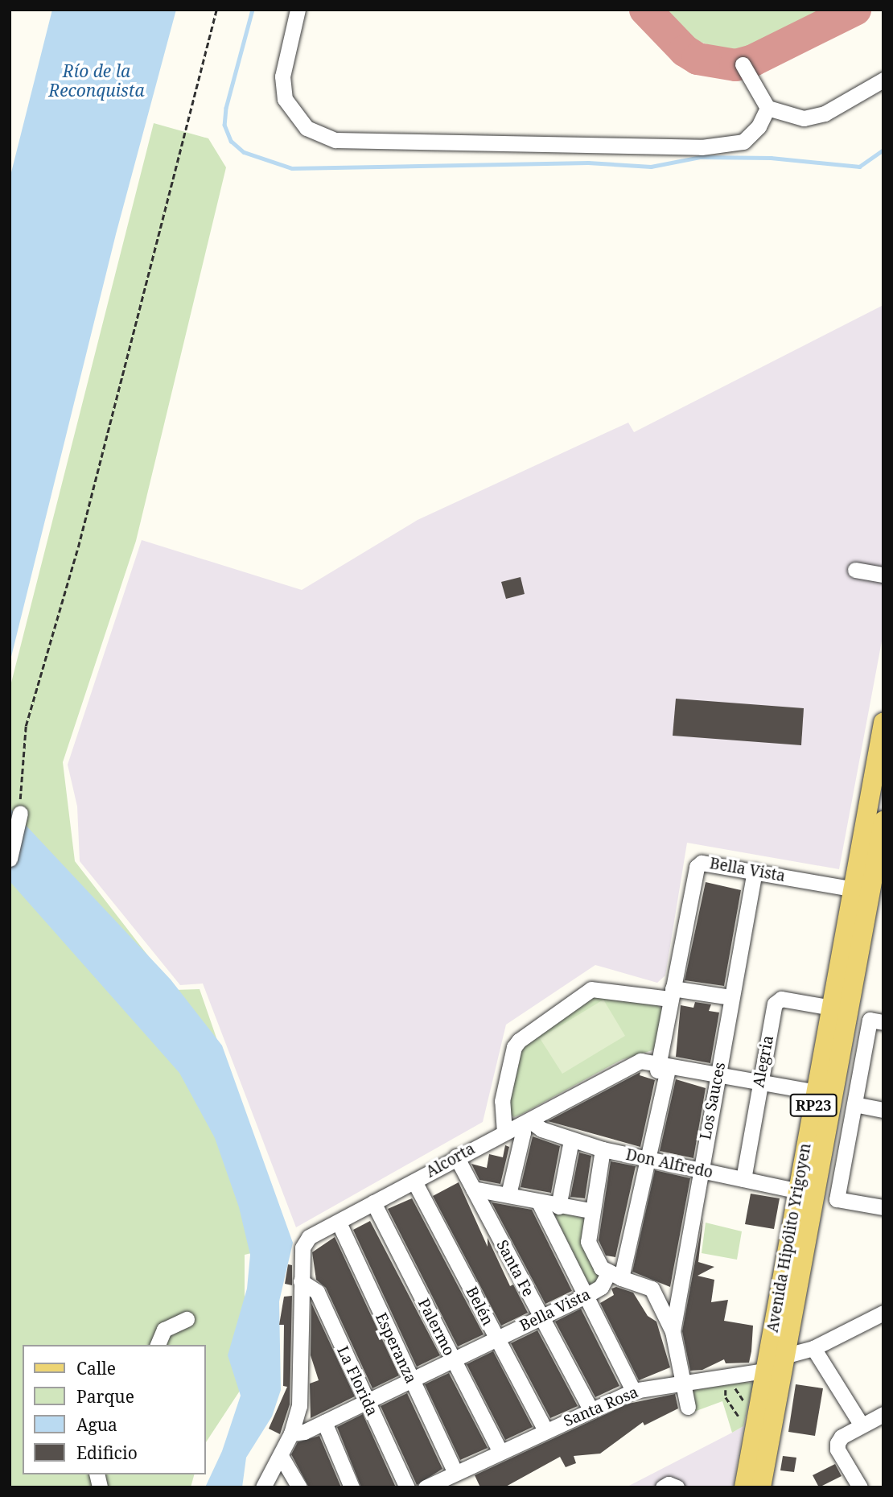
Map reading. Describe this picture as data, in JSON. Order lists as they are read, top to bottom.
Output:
{
  "streets": {
    "main road": ["RP23", "Avenida Hipólito Yrigoyen"],
    "street": [
      "Bella Vista",
      "Alegria",
      "Los Sauces",
      "Alcorta",
      "Don Alfredo",
      "Santa Fe",
      "Belén",
      "Palermo",
      "Esperanza",
      "La Florida",
      "Santa Rosa"
    ]
  },
  "crossings": [
    ["Bella Vista", "Los Sauces"],
    ["Bella Vista", "Alcorta"],
    ["Bella Vista", "Don Alfredo"],
    ["Bella Vista", "Avenida Hipólito Yrigoyen"],
    ["Bella Vista", "Santa Fe"],
    ["Bella Vista", "Belén"],
    ["Bella Vista", "Palermo"],
    ["Bella Vista", "Esperanza"],
    ["Bella Vista", "La Florida"],
    ["Alegria", "Alcorta"],
    ["Alegria", "Don Alfredo"],
    ["Alegria", "Avenida Hipólito Yrigoyen"],
    ["Los Sauces", "Alcorta"],
    ["Los Sauces", "Don Alfredo"],
    ["Los Sauces", "Santa Rosa"],
    ["Alcorta", "Don Alfredo"],
    ["Alcorta", "Avenida Hipólito Yrigoyen"],
    ["Alcorta", "Santa Fe"],
    ["Alcorta", "Belén"],
    ["Alcorta", "Palermo"],
    ["Alcorta", "Esperanza"],
    ["Alcorta", "La Florida"],
    ["Don Alfredo", "Avenida Hipólito Yrigoyen"],
    ["Avenida Hipólito Yrigoyen", "Santa Rosa"],
    ["Santa Fe", "Santa Rosa"],
    ["Belén", "Santa Rosa"],
    ["Palermo", "Santa Rosa"],
    ["Esperanza", "Santa Rosa"]
  ],
  "water": ["Río de la Reconquista"],
  "legend": [
    "Calle",
    "Parque",
    "Agua",
    "Edificio"
  ]
}
